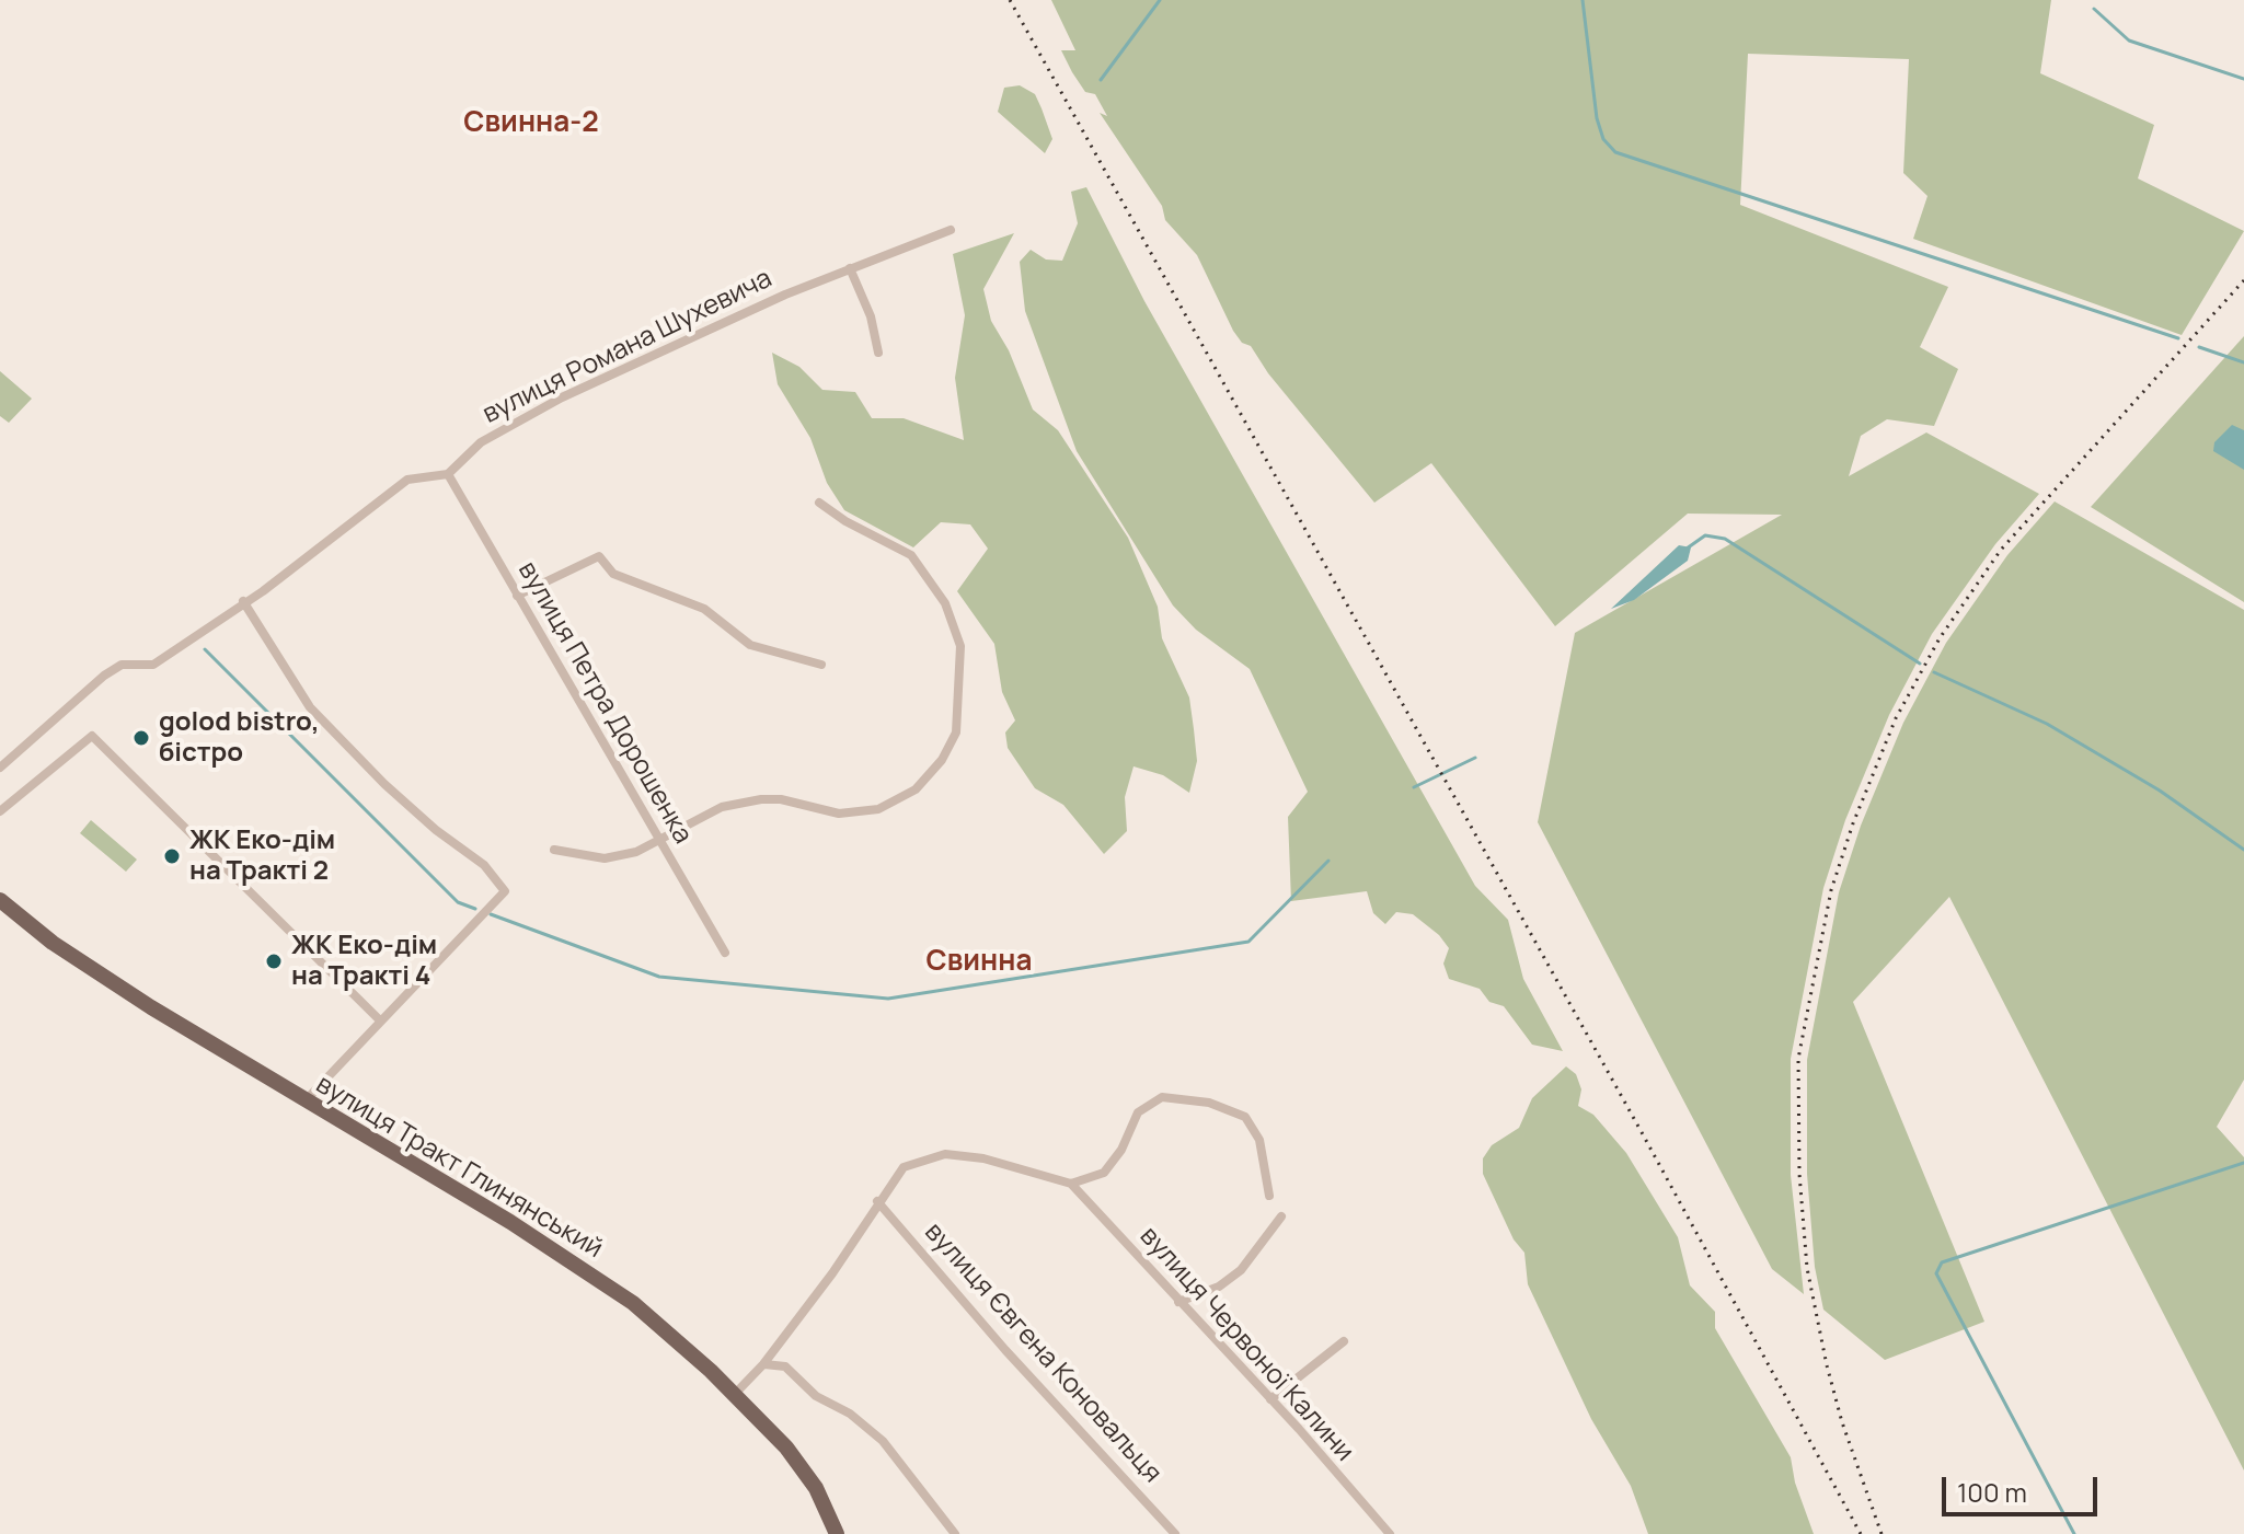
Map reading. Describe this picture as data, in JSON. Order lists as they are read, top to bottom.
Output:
{
  "streets": {
    "main road": ["вулиця Тракт Глинянський"],
    "street": [
      "вулиця Романа Шухевича",
      "вулиця Петра Дорошенка",
      "вулиця Червоної Калини",
      "вулиця Євгена Коновальця"
    ]
  },
  "crossings": [
    ["вулиця Романа Шухевича", "вулиця Петра Дорошенка"]
  ],
  "districts": ["Свинна-2", "Свинна"],
  "places": ["golod bistro, бістро", "ЖК Еко-дім на Тракті 2", "ЖК Еко-дім на Тракті 4"],
  "scale_bar": "100 m"
}
